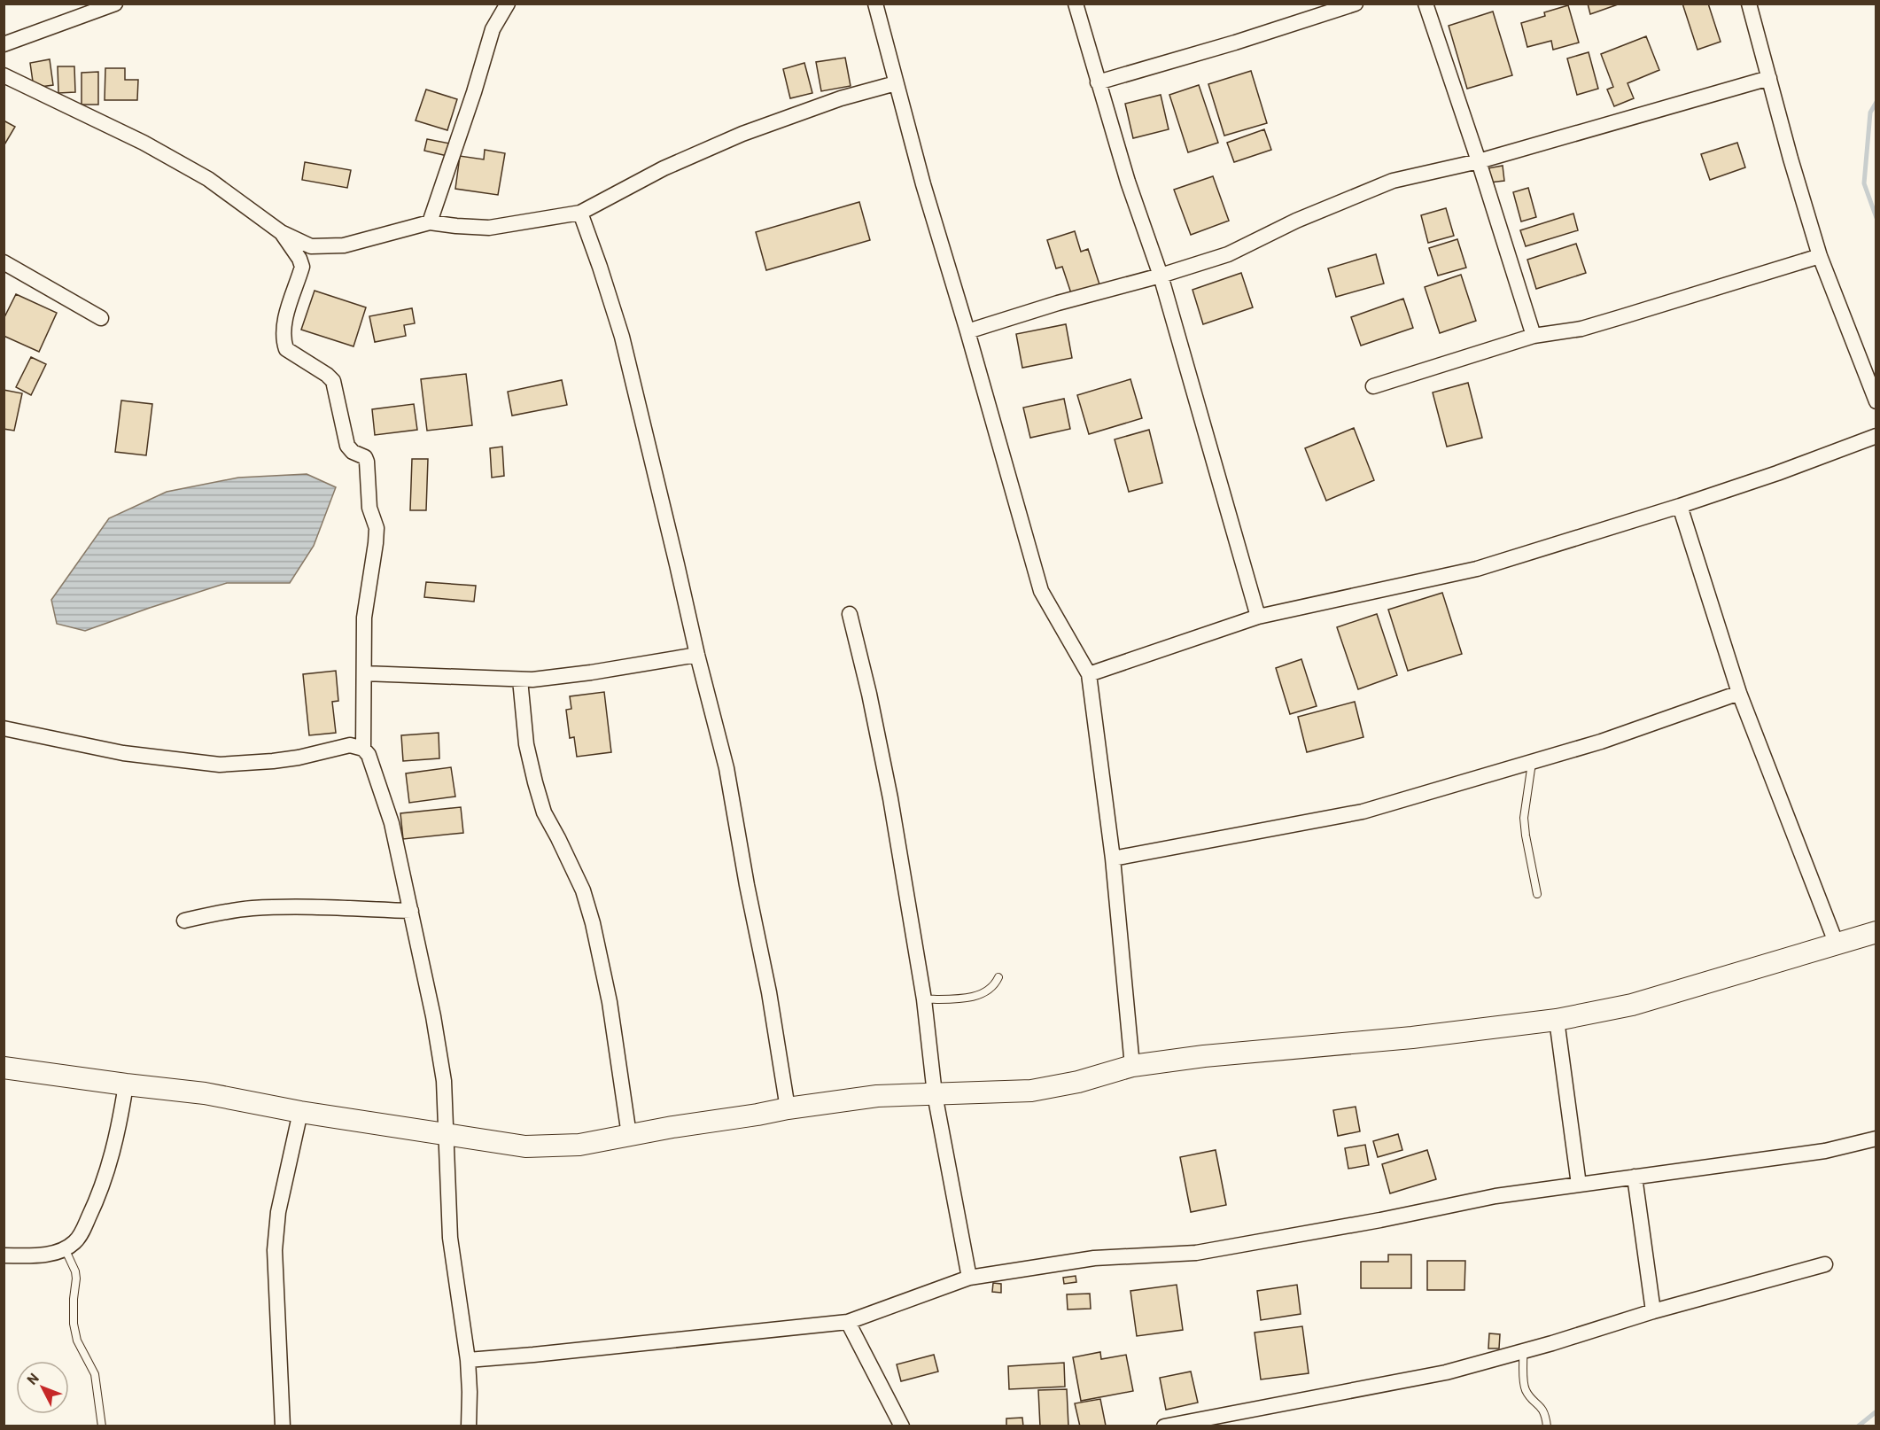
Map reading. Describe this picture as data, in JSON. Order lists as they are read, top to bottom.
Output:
{
  "north": "top left"
}
